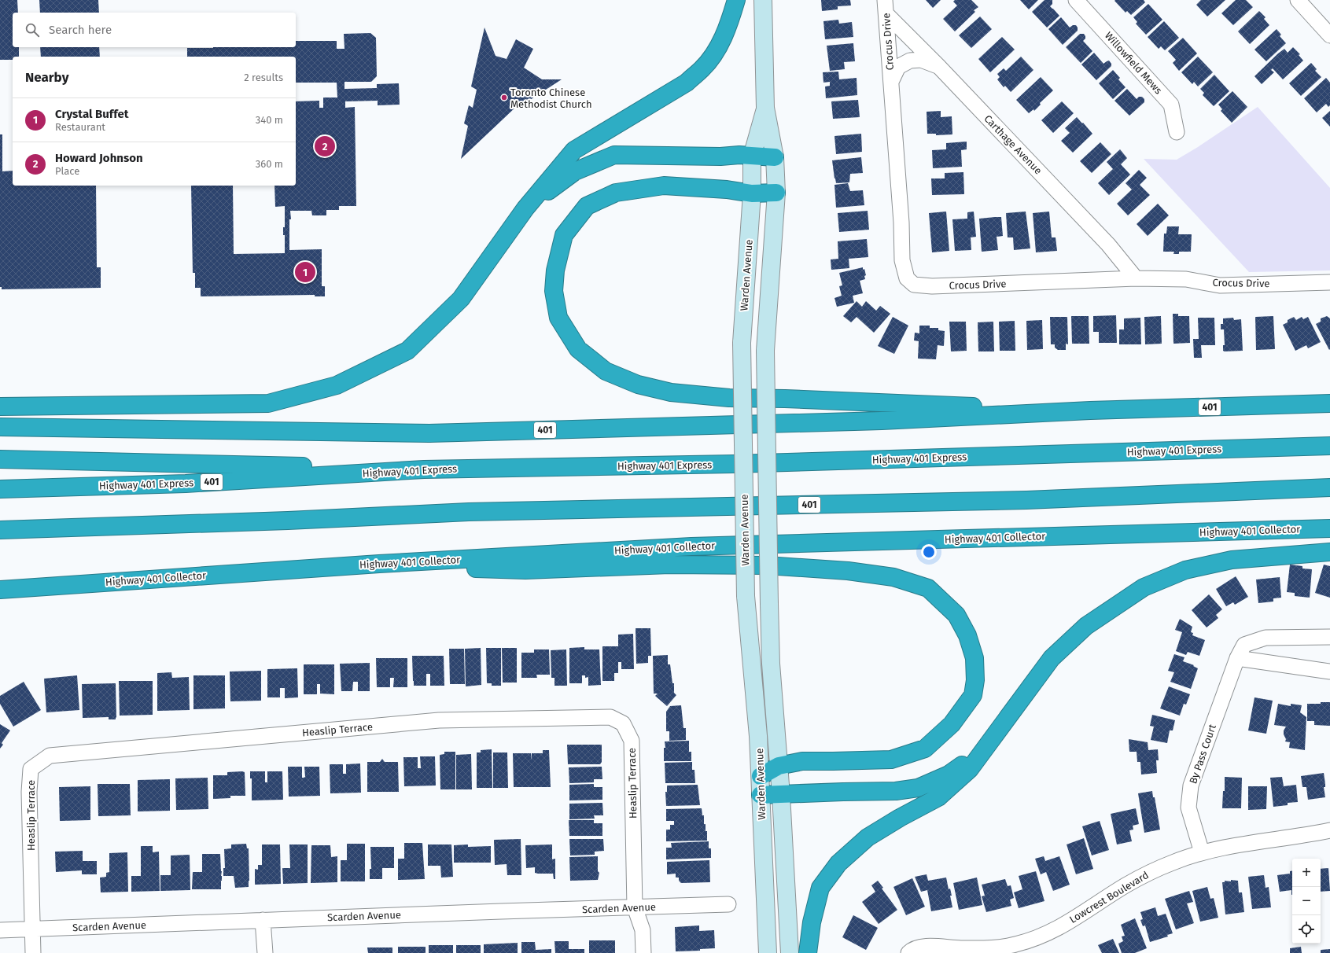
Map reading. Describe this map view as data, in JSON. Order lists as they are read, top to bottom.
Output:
{
  "streets": {
    "highway": ["401", "Highway 401 Express", "Highway 401 Collector"],
    "main road": ["Warden Avenue"],
    "street": [
      "Crocus Drive",
      "Willowfield Mews",
      "Carthage Avenue",
      "Heaslip Terrace",
      "By Pass Court",
      "Lowcrest Boulevard",
      "Scarden Avenue"
    ]
  },
  "crossings": [
    ["Crocus Drive", "Carthage Avenue"],
    ["Heaslip Terrace", "Scarden Avenue"],
    ["By Pass Court", "Lowcrest Boulevard"]
  ],
  "places": ["Toronto Chinese Methodist Church"],
  "page": {
    "search": "Search here",
    "heading": ["Nearby", "2 results"],
    "list": [
      {
        "mark": "1",
        "name": "Crystal Buffet",
        "note": "Restaurant",
        "value": "340 m"
      },
      {
        "mark": "2",
        "name": "Howard Johnson",
        "note": "Place",
        "value": "360 m"
      }
    ],
    "pins": ["2", "1"],
    "map_buttons": ["+", "−"]
  }
}
